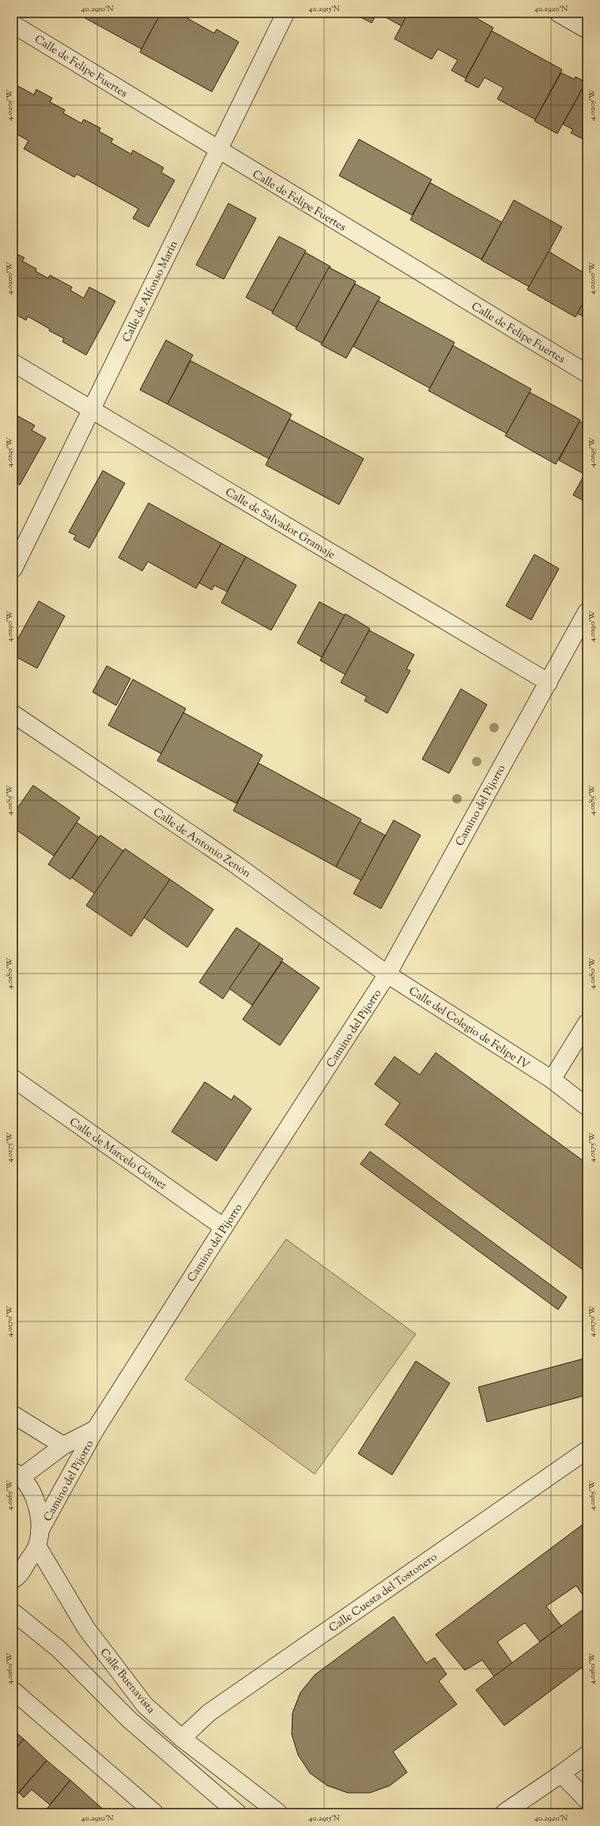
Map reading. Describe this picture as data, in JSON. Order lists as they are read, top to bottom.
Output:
{
  "streets": {
    "street": [
      "Calle de Felipe Fuertes",
      "Calle de Alfonso Marín",
      "Calle de Salvador Gramaje",
      "Camino del Pijorro",
      "Calle de Antonio Zenón",
      "Calle del Colegio de Felipe IV",
      "Calle de Marcelo Gómez",
      "Calle Cuesta del Tostonero",
      "Calle Buenavista"
    ]
  },
  "crossings": [
    ["Calle de Felipe Fuertes", "Calle de Alfonso Marín"],
    ["Calle de Alfonso Marín", "Calle de Salvador Gramaje"],
    ["Calle de Salvador Gramaje", "Camino del Pijorro"],
    ["Camino del Pijorro", "Calle de Antonio Zenón"],
    ["Camino del Pijorro", "Calle del Colegio de Felipe IV"],
    ["Camino del Pijorro", "Calle de Marcelo Gómez"],
    ["Camino del Pijorro", "Calle Buenavista"],
    ["Calle de Antonio Zenón", "Calle del Colegio de Felipe IV"],
    ["Calle Cuesta del Tostonero", "Calle Buenavista"]
  ],
  "coordinates": [
    "40.2910°N",
    "40.2915°N",
    "40.2920°N",
    "4.0205°W",
    "4.0200°W",
    "4.0195°W",
    "4.0190°W",
    "4.0185°W",
    "4.0180°W",
    "4.0175°W",
    "4.0170°W",
    "4.0165°W",
    "4.0160°W"
  ]
}
